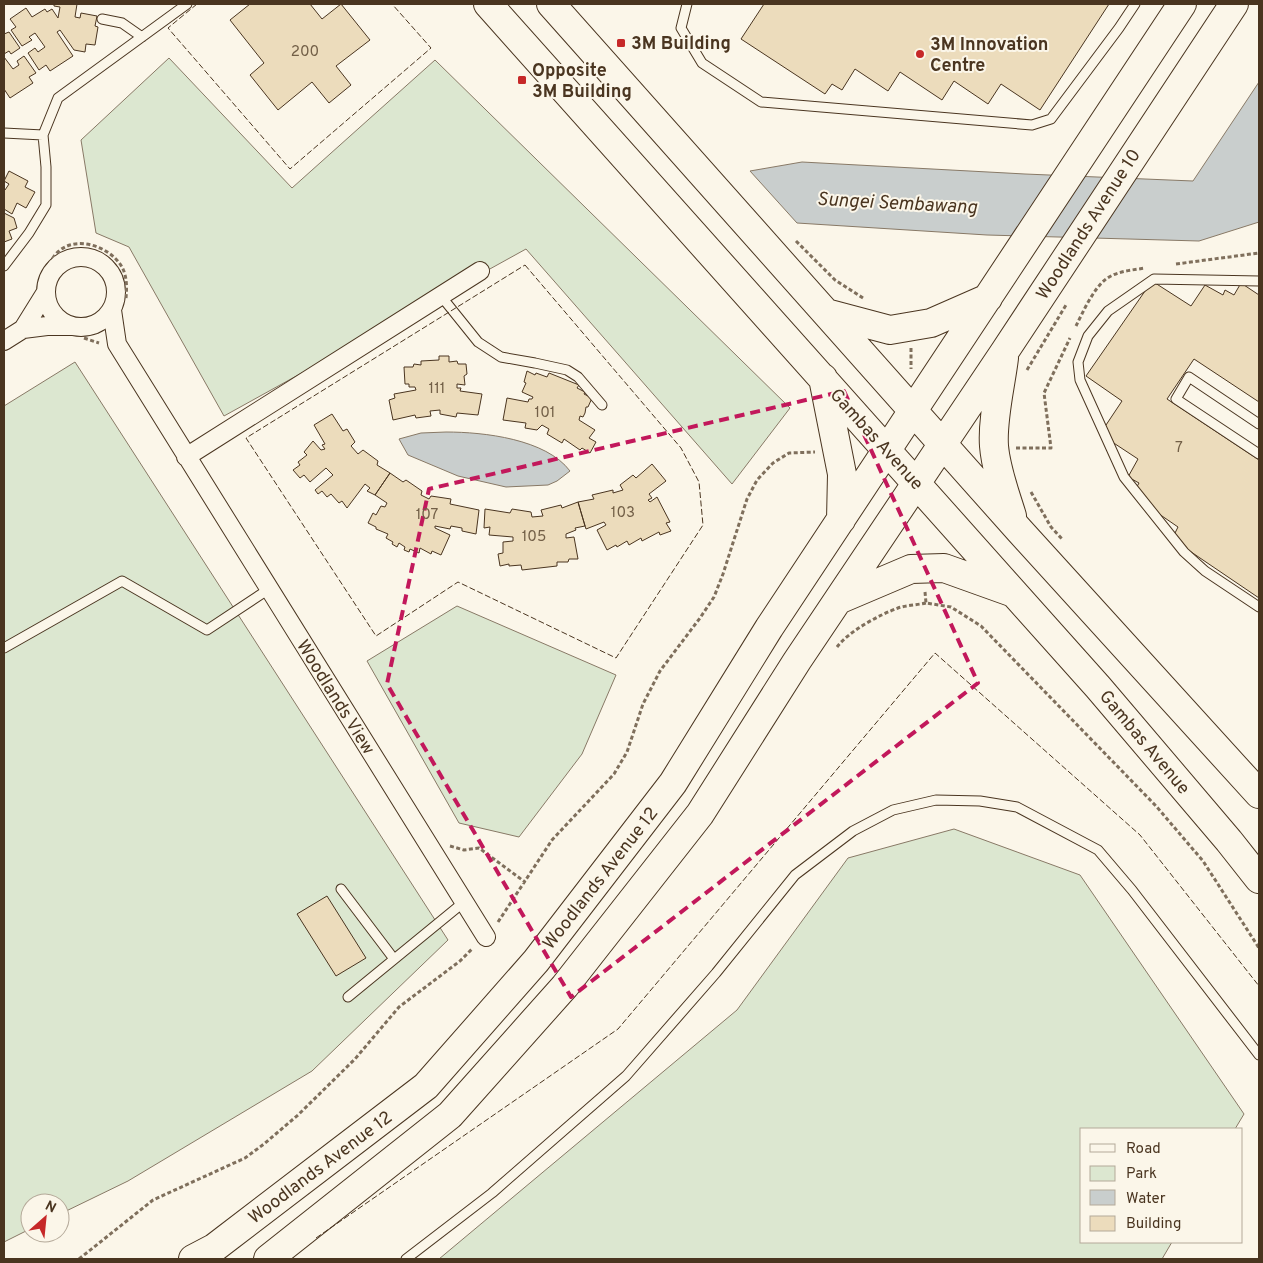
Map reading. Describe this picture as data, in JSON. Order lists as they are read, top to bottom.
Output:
{
  "streets": {
    "main road": ["Woodlands Avenue 10", "Gambas Avenue", "Woodlands Avenue 12"],
    "street": ["Woodlands View"]
  },
  "crossings": [
    ["Gambas Avenue", "Woodlands Avenue 12"]
  ],
  "water": ["Sungei Sembawang"],
  "places": {
    "transit": ["3M Building", "Opposite 3M Building"],
    "other": ["3M Innovation Centre"]
  },
  "house_numbers": [
    "200",
    "111",
    "101",
    "7",
    "103",
    "107",
    "105"
  ],
  "legend": [
    "Road",
    "Park",
    "Water",
    "Building"
  ],
  "north": "top right"
}
